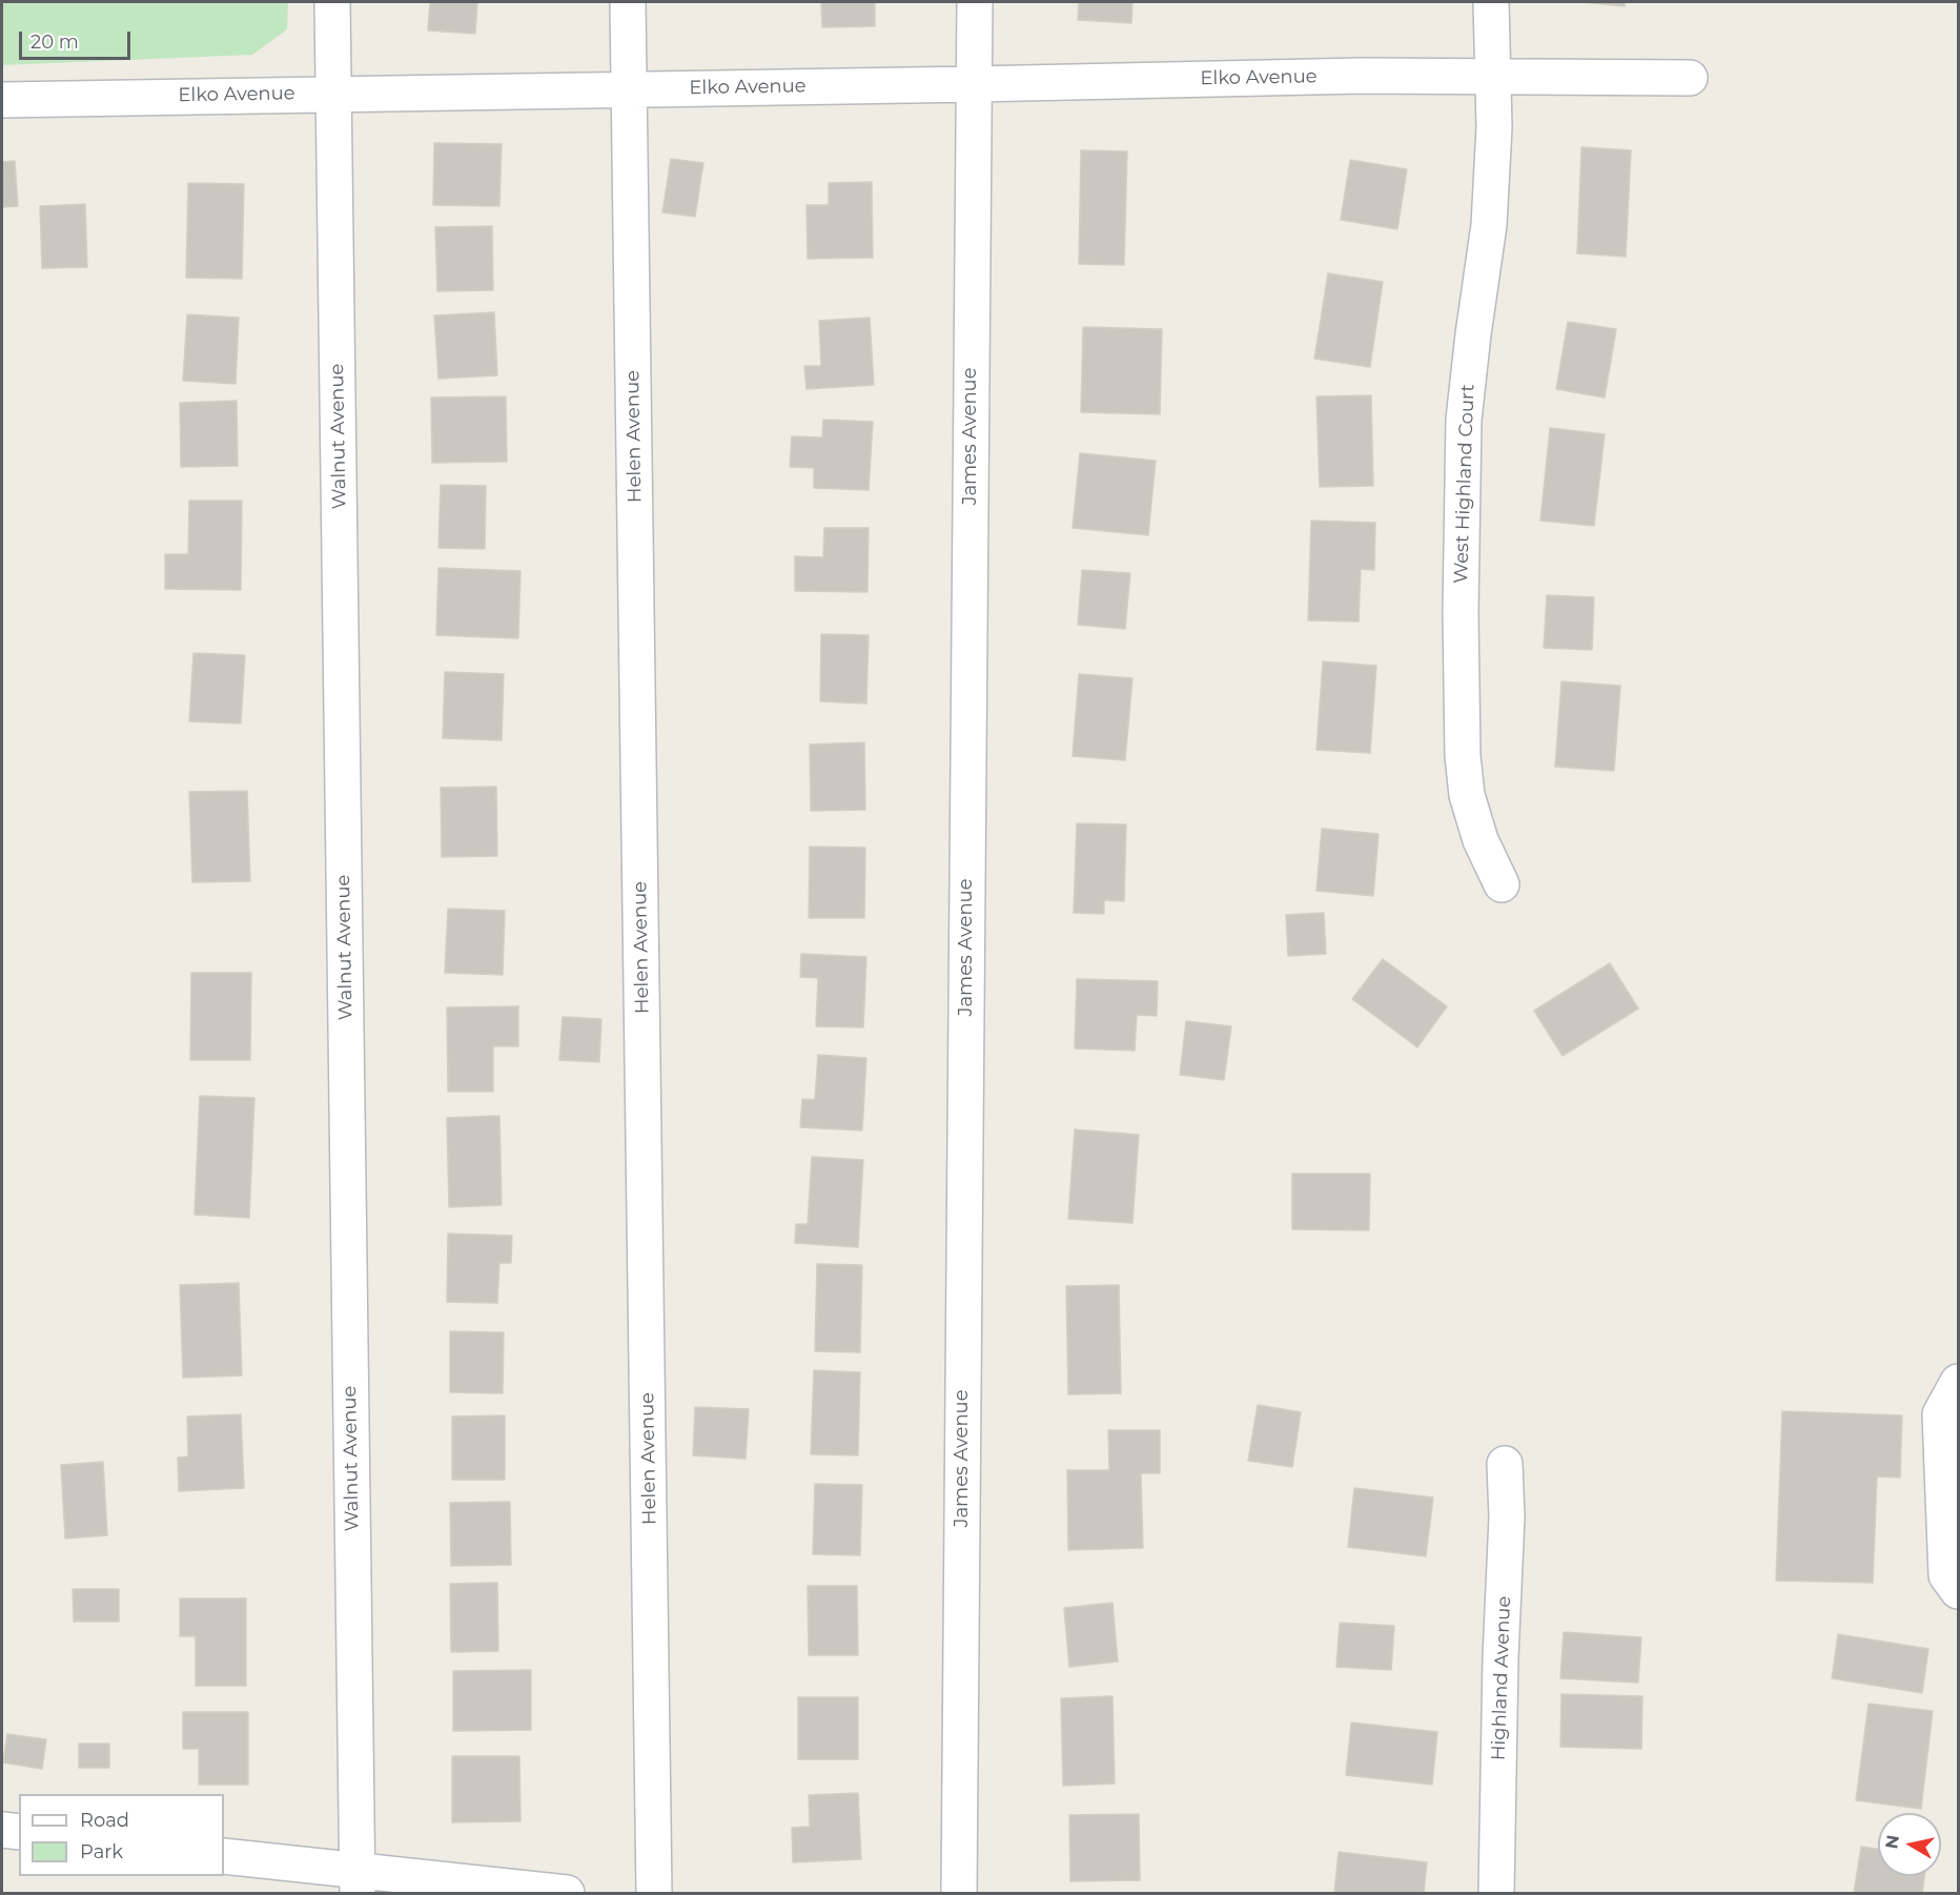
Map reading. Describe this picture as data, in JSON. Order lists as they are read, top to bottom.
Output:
{
  "streets": {
    "street": [
      "Elko Avenue",
      "Walnut Avenue",
      "Helen Avenue",
      "James Avenue",
      "West Highland Court",
      "Highland Avenue"
    ]
  },
  "crossings": [
    ["Elko Avenue", "Walnut Avenue"],
    ["Elko Avenue", "Helen Avenue"],
    ["Elko Avenue", "James Avenue"],
    ["Elko Avenue", "West Highland Court"]
  ],
  "legend": ["Road", "Park"],
  "scale_bar": "20 m",
  "north": "left"
}
